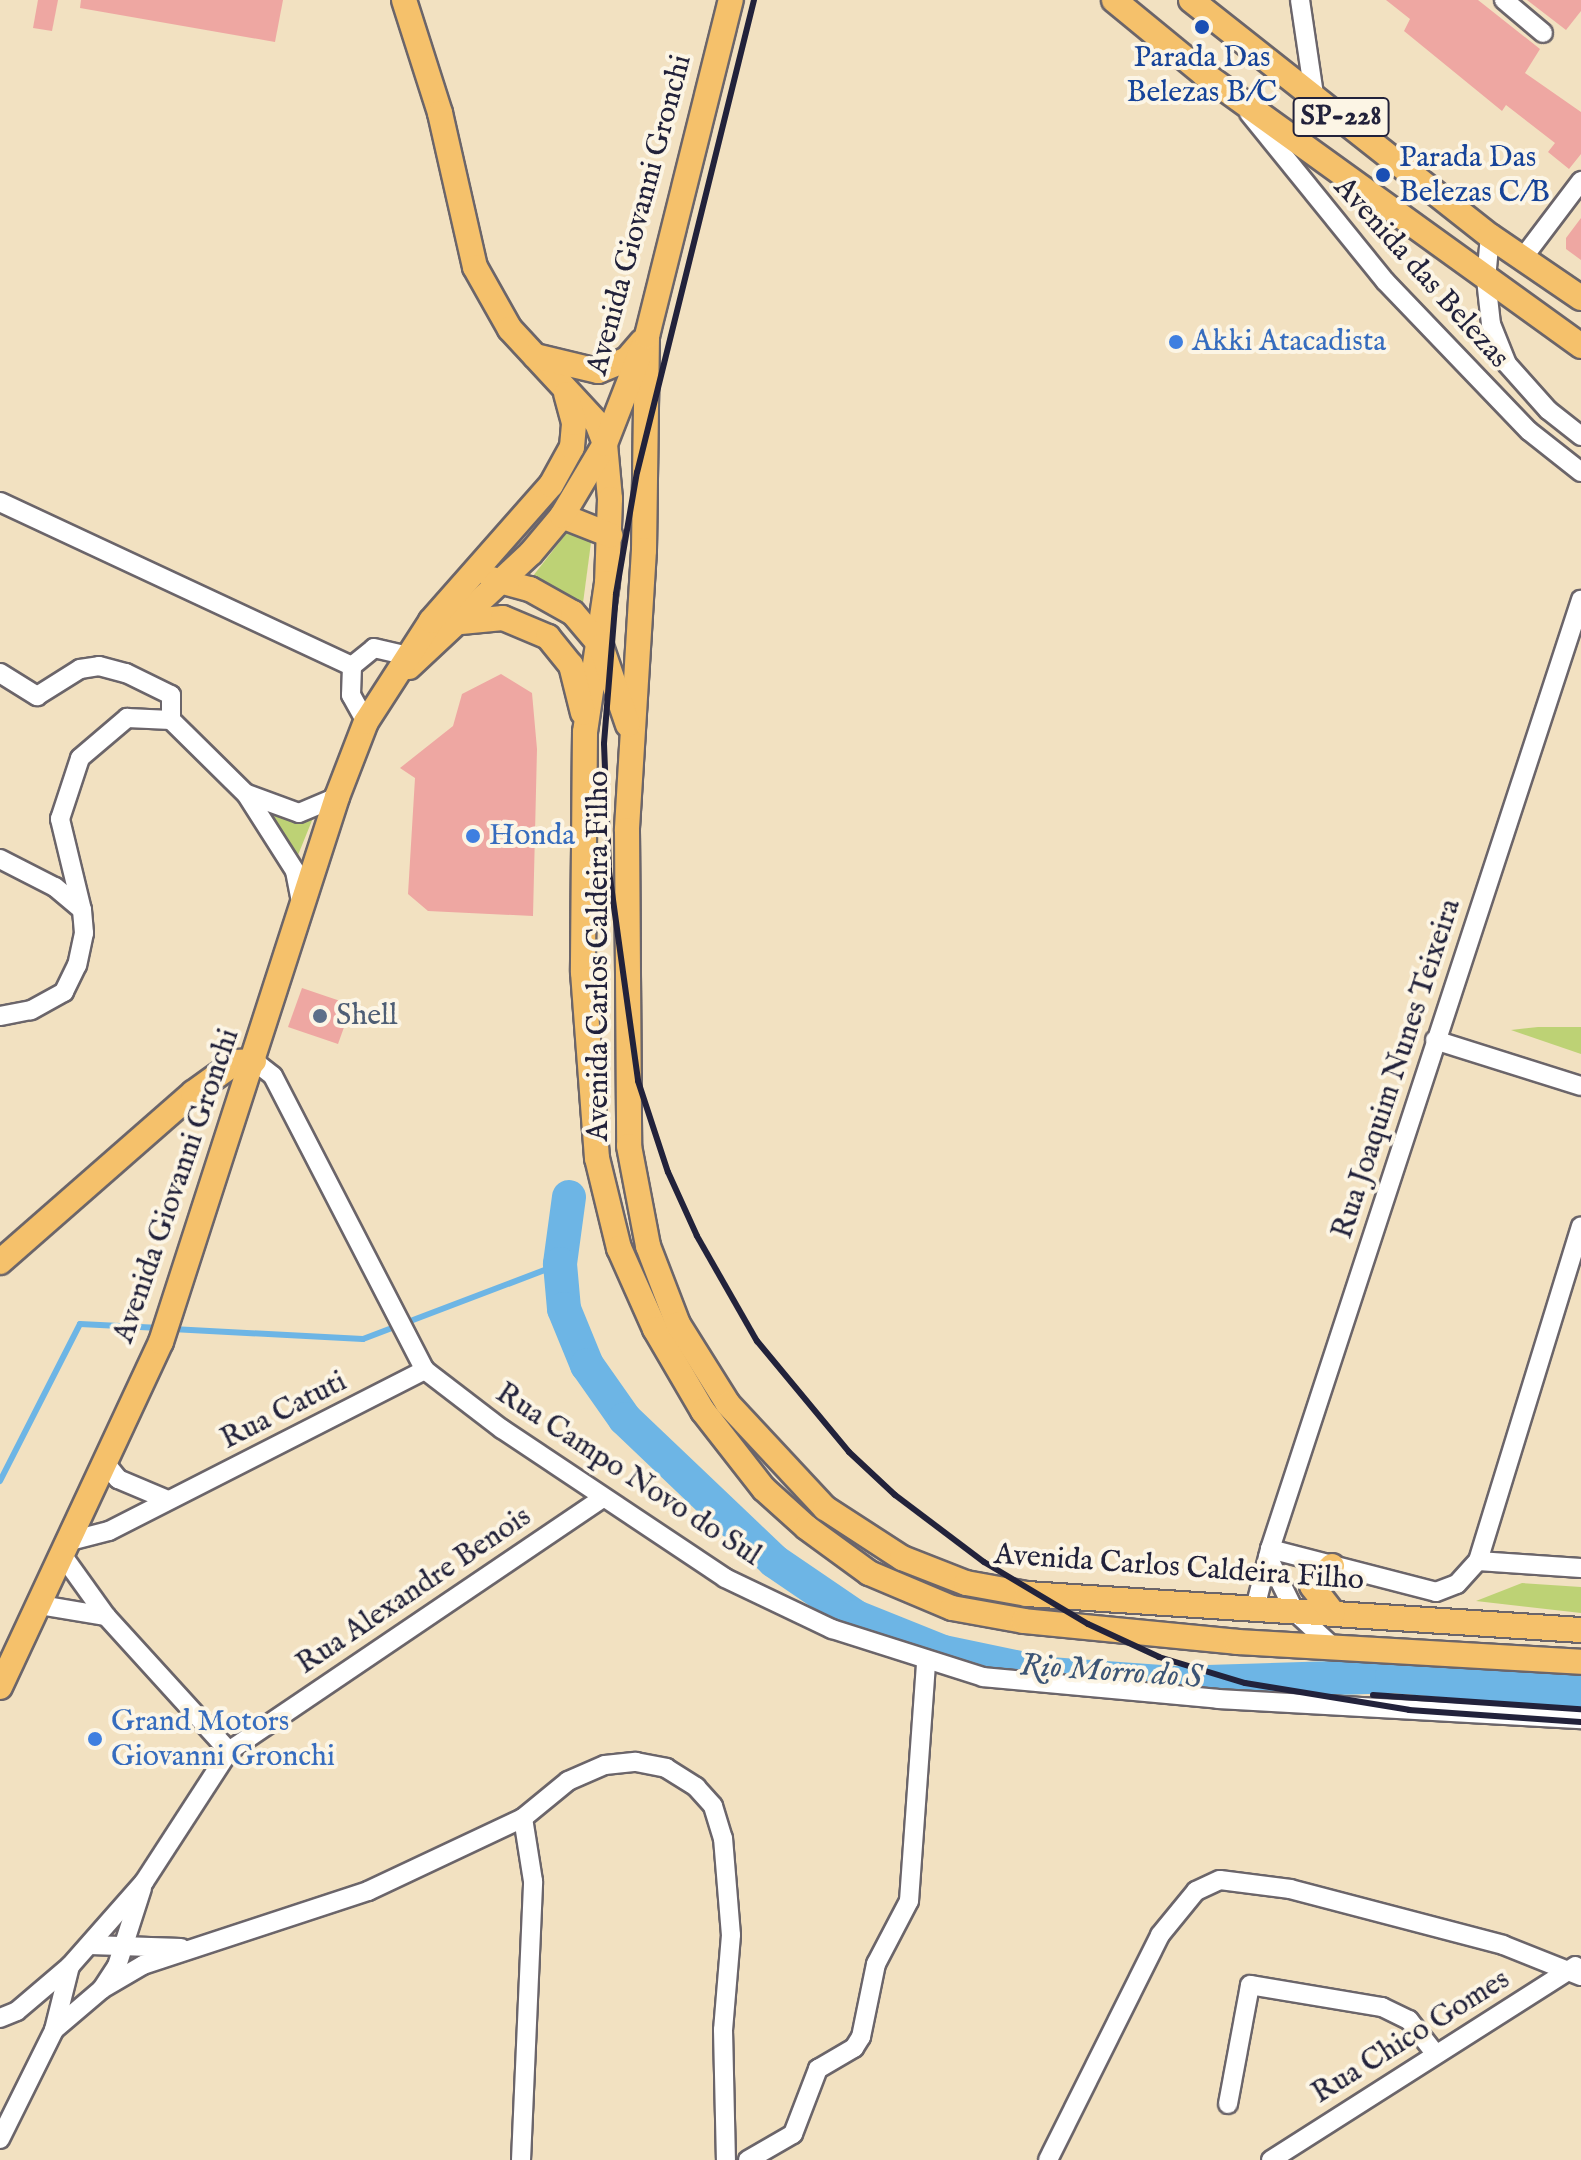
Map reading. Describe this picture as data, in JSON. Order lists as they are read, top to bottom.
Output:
{
  "streets": {
    "main road": ["SP-228", "Avenida Giovanni Gronchi", "Avenida Carlos Caldeira Filho"],
    "street": [
      "Avenida das Belezas",
      "Rua Joaquim Nunes Teixeira",
      "Rua Catuti",
      "Rua Campo Novo do Sul",
      "Rua Alexandre Benois",
      "Rua Chico Gomes"
    ]
  },
  "crossings": [
    ["SP-228", "Avenida das Belezas"],
    ["Avenida Giovanni Gronchi", "Avenida Carlos Caldeira Filho"],
    ["Avenida Giovanni Gronchi", "Rua Catuti"],
    ["Avenida Giovanni Gronchi", "Rua Campo Novo do Sul"],
    ["Avenida Carlos Caldeira Filho", "Rua Joaquim Nunes Teixeira"],
    ["Rua Catuti", "Rua Campo Novo do Sul"],
    ["Rua Campo Novo do Sul", "Rua Alexandre Benois"]
  ],
  "water": ["Rio Morro do S"],
  "places": [
    "Parada Das Belezas B/C",
    "Parada Das Belezas C/B",
    "Akki Atacadista",
    "Honda",
    "Shell",
    "Grand Motors Giovanni Gronchi"
  ]
}
